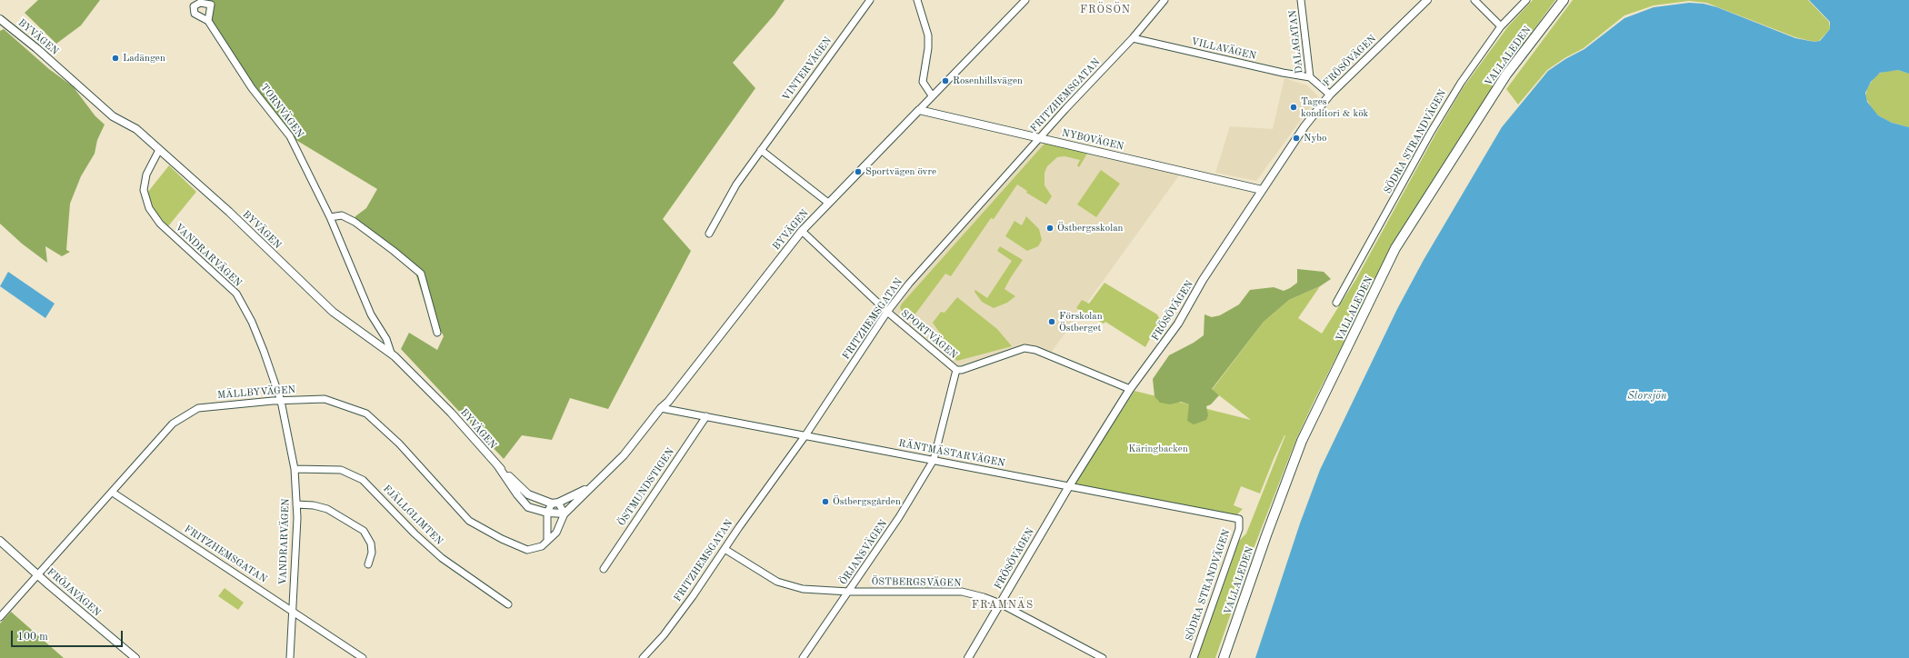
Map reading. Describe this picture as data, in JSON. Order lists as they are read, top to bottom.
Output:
{
  "streets": {
    "main road": ["VALLALEDEN"],
    "street": [
      "BYVÄGEN",
      "DALAGATAN",
      "VILLAVÄGEN",
      "FRÖSÖVÄGEN",
      "VINTERVÄGEN",
      "FRITZHEMSGATAN",
      "TORNVÄGEN",
      "NYBOVÄGEN",
      "SÖDRA STRANDVÄGEN",
      "VANDRARVÄGEN",
      "SPORTVÄGEN",
      "MÄLLBYVÄGEN",
      "RÄNTMÄSTARVÄGEN",
      "ÖSTMUNDSTIGEN",
      "FJÄLLGLIMTEN",
      "ÖRJANSVÄGEN",
      "ÖSTBERGSVÄGEN",
      "FRÖJAVÄGEN"
    ]
  },
  "crossings": [
    ["BYVÄGEN", "TORNVÄGEN"],
    ["BYVÄGEN", "NYBOVÄGEN"],
    ["BYVÄGEN", "VANDRARVÄGEN"],
    ["BYVÄGEN", "SPORTVÄGEN"],
    ["BYVÄGEN", "MÄLLBYVÄGEN"],
    ["BYVÄGEN", "RÄNTMÄSTARVÄGEN"],
    ["DALAGATAN", "VILLAVÄGEN"],
    ["DALAGATAN", "FRÖSÖVÄGEN"],
    ["VILLAVÄGEN", "FRITZHEMSGATAN"],
    ["FRÖSÖVÄGEN", "NYBOVÄGEN"],
    ["FRÖSÖVÄGEN", "SPORTVÄGEN"],
    ["FRÖSÖVÄGEN", "RÄNTMÄSTARVÄGEN"],
    ["FRÖSÖVÄGEN", "ÖSTBERGSVÄGEN"],
    ["FRITZHEMSGATAN", "NYBOVÄGEN"],
    ["FRITZHEMSGATAN", "VANDRARVÄGEN"],
    ["FRITZHEMSGATAN", "SPORTVÄGEN"],
    ["FRITZHEMSGATAN", "MÄLLBYVÄGEN"],
    ["FRITZHEMSGATAN", "RÄNTMÄSTARVÄGEN"],
    ["FRITZHEMSGATAN", "ÖSTBERGSVÄGEN"],
    ["SÖDRA STRANDVÄGEN", "RÄNTMÄSTARVÄGEN"],
    ["VANDRARVÄGEN", "MÄLLBYVÄGEN"],
    ["VANDRARVÄGEN", "FJÄLLGLIMTEN"],
    ["SPORTVÄGEN", "ÖRJANSVÄGEN"],
    ["MÄLLBYVÄGEN", "FRÖJAVÄGEN"],
    ["RÄNTMÄSTARVÄGEN", "ÖSTMUNDSTIGEN"],
    ["RÄNTMÄSTARVÄGEN", "ÖRJANSVÄGEN"],
    ["ÖRJANSVÄGEN", "ÖSTBERGSVÄGEN"]
  ],
  "districts": ["FRÖSÖN", "FRAMNÄS"],
  "water": ["Storsjön"],
  "parks": ["Käringbacken"],
  "places": [
    "Ladängen",
    "Rosenhillsvägen",
    "Tages konditori & kök",
    "Nybo",
    "Sportvägen övre",
    "Östbergsskolan",
    "Förskolan Östberget",
    "Östbergsgården"
  ],
  "scale_bar": "100 m"
}
